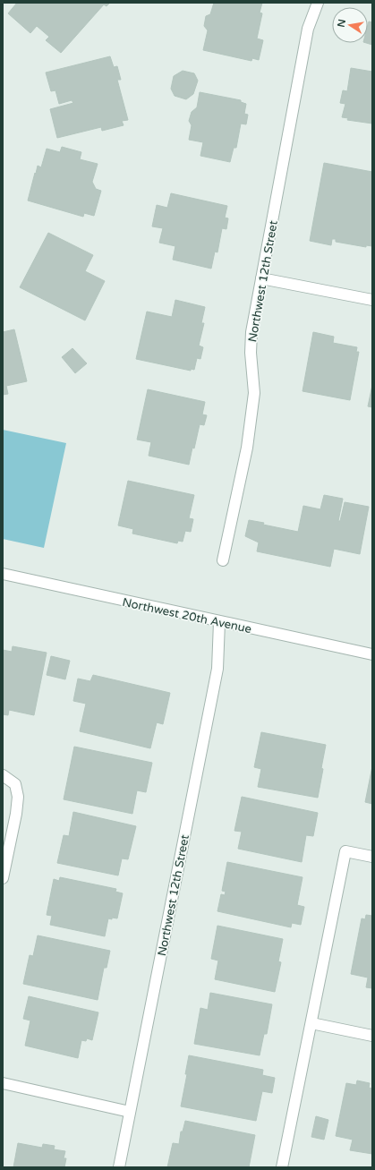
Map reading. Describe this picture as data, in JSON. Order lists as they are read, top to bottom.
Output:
{
  "streets": {
    "street": ["Northwest 12th Street", "Northwest 20th Avenue"]
  },
  "crossings": [
    ["Northwest 12th Street", "Northwest 20th Avenue"]
  ],
  "north": "left"
}
